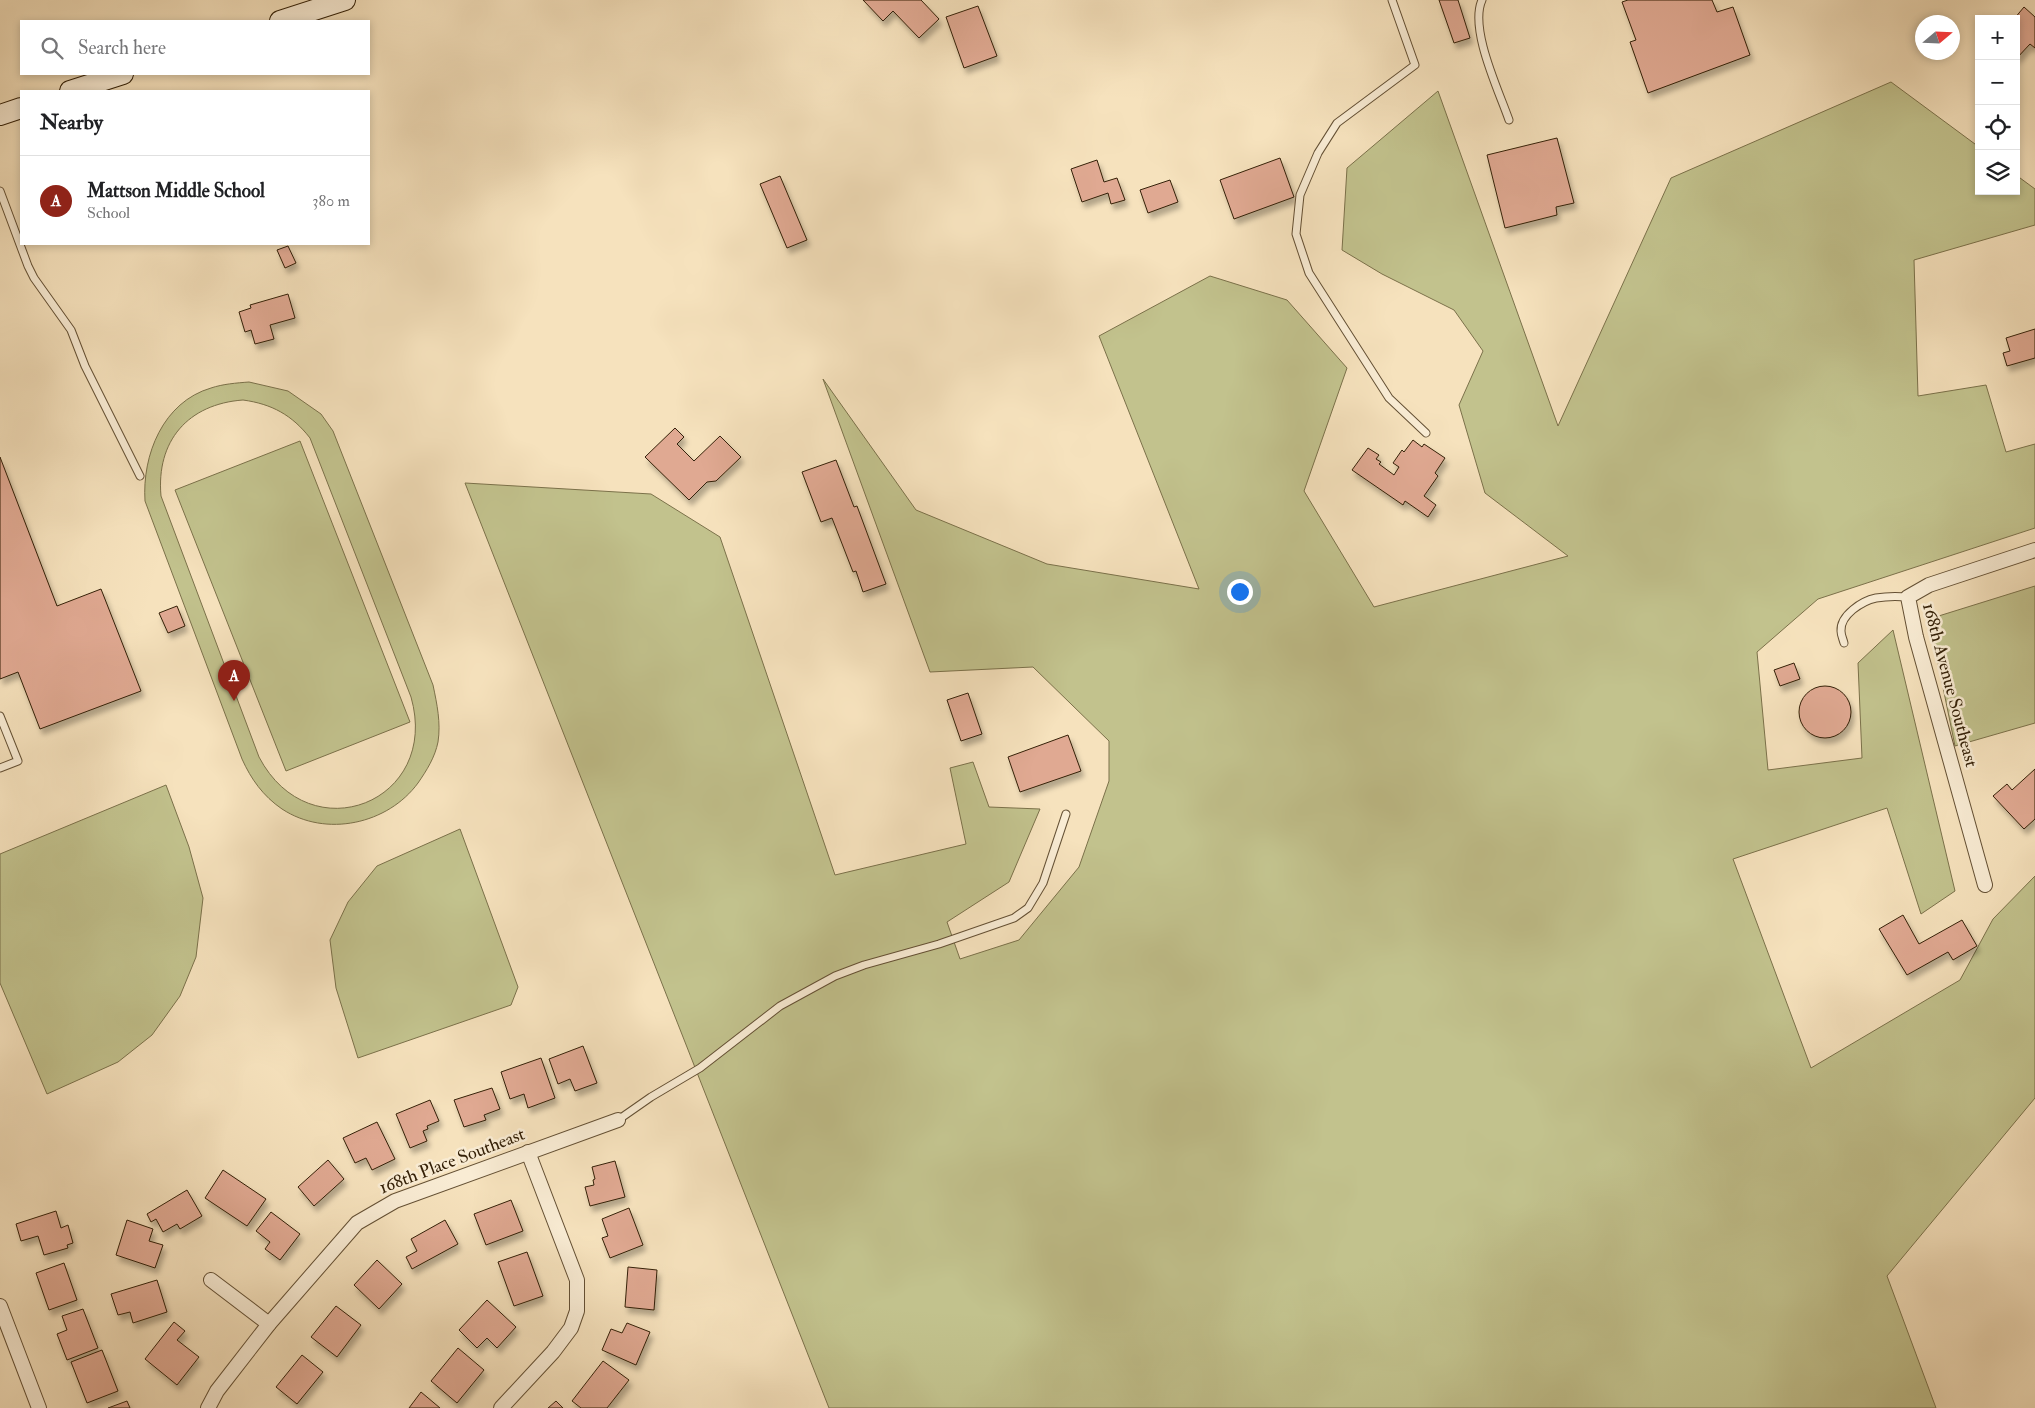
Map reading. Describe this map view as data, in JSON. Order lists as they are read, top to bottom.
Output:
{
  "streets": {
    "street": ["168th Avenue Southeast", "168th Place Southeast"]
  },
  "north": "right",
  "page": {
    "map_buttons": ["+", "−"],
    "search": "Search here",
    "heading": "Nearby",
    "list": [
      {
        "mark": "A",
        "name": "Mattson Middle School",
        "note": "School",
        "value": "380 m"
      }
    ],
    "pins": "A"
  }
}
